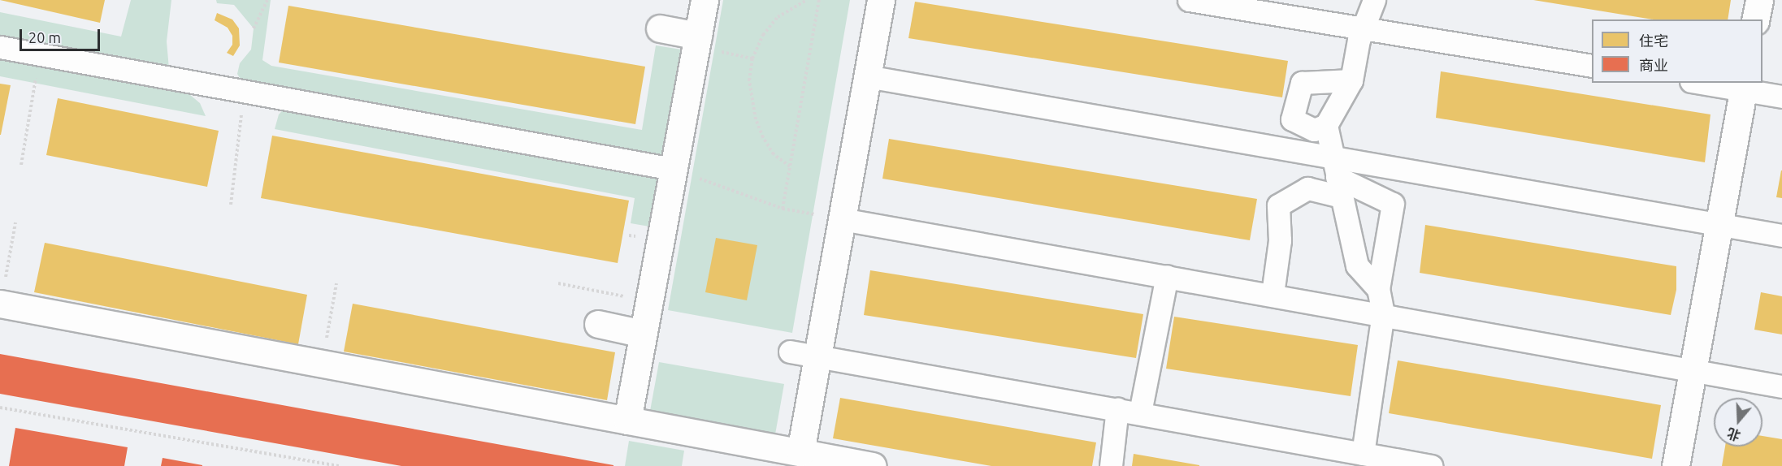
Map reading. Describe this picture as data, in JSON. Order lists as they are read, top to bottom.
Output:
{
  "legend": ["住宅", "商业"],
  "scale_bar": "20 m",
  "north": "bottom"
}
